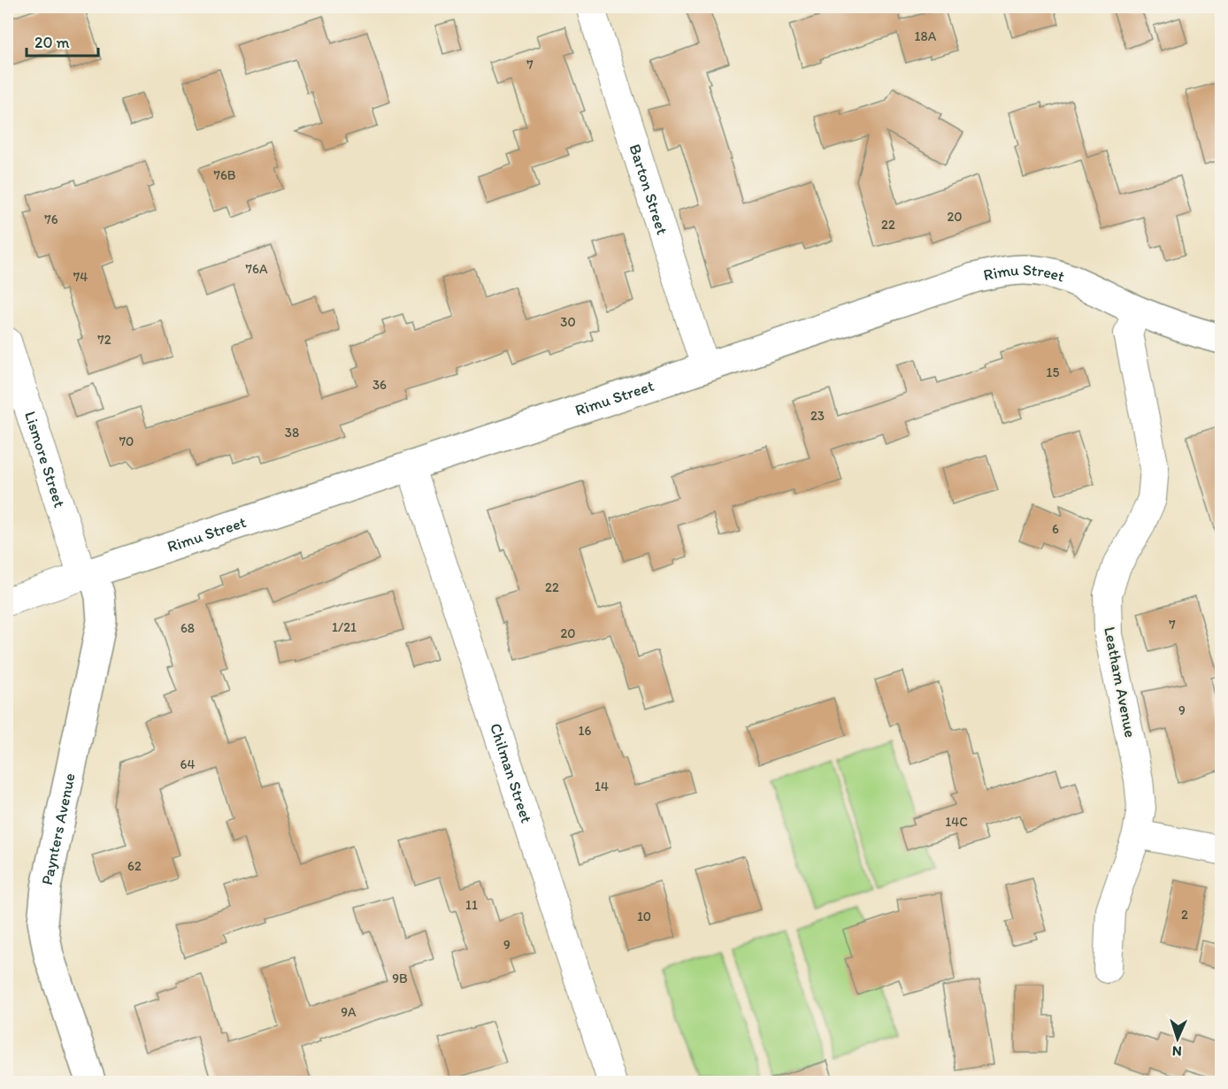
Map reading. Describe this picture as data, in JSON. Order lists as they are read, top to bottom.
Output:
{
  "streets": {
    "street": [
      "Barton Street",
      "Rimu Street",
      "Lismore Street",
      "Leatham Avenue",
      "Chilman Street",
      "Paynters Avenue"
    ]
  },
  "crossings": [
    ["Barton Street", "Rimu Street"],
    ["Rimu Street", "Lismore Street"],
    ["Rimu Street", "Leatham Avenue"],
    ["Rimu Street", "Chilman Street"],
    ["Rimu Street", "Paynters Avenue"],
    ["Lismore Street", "Paynters Avenue"]
  ],
  "house_numbers": [
    "18A",
    "7",
    "76B",
    "20",
    "76",
    "22",
    "76A",
    "74",
    "30",
    "72",
    "15",
    "36",
    "23",
    "38",
    "70",
    "6",
    "22",
    "7",
    "1/21",
    "68",
    "20",
    "9",
    "16",
    "64",
    "14",
    "14C",
    "62",
    "11",
    "2",
    "10",
    "9",
    "9B",
    "9A"
  ],
  "scale_bar": "20 m",
  "north": "bottom"
}
